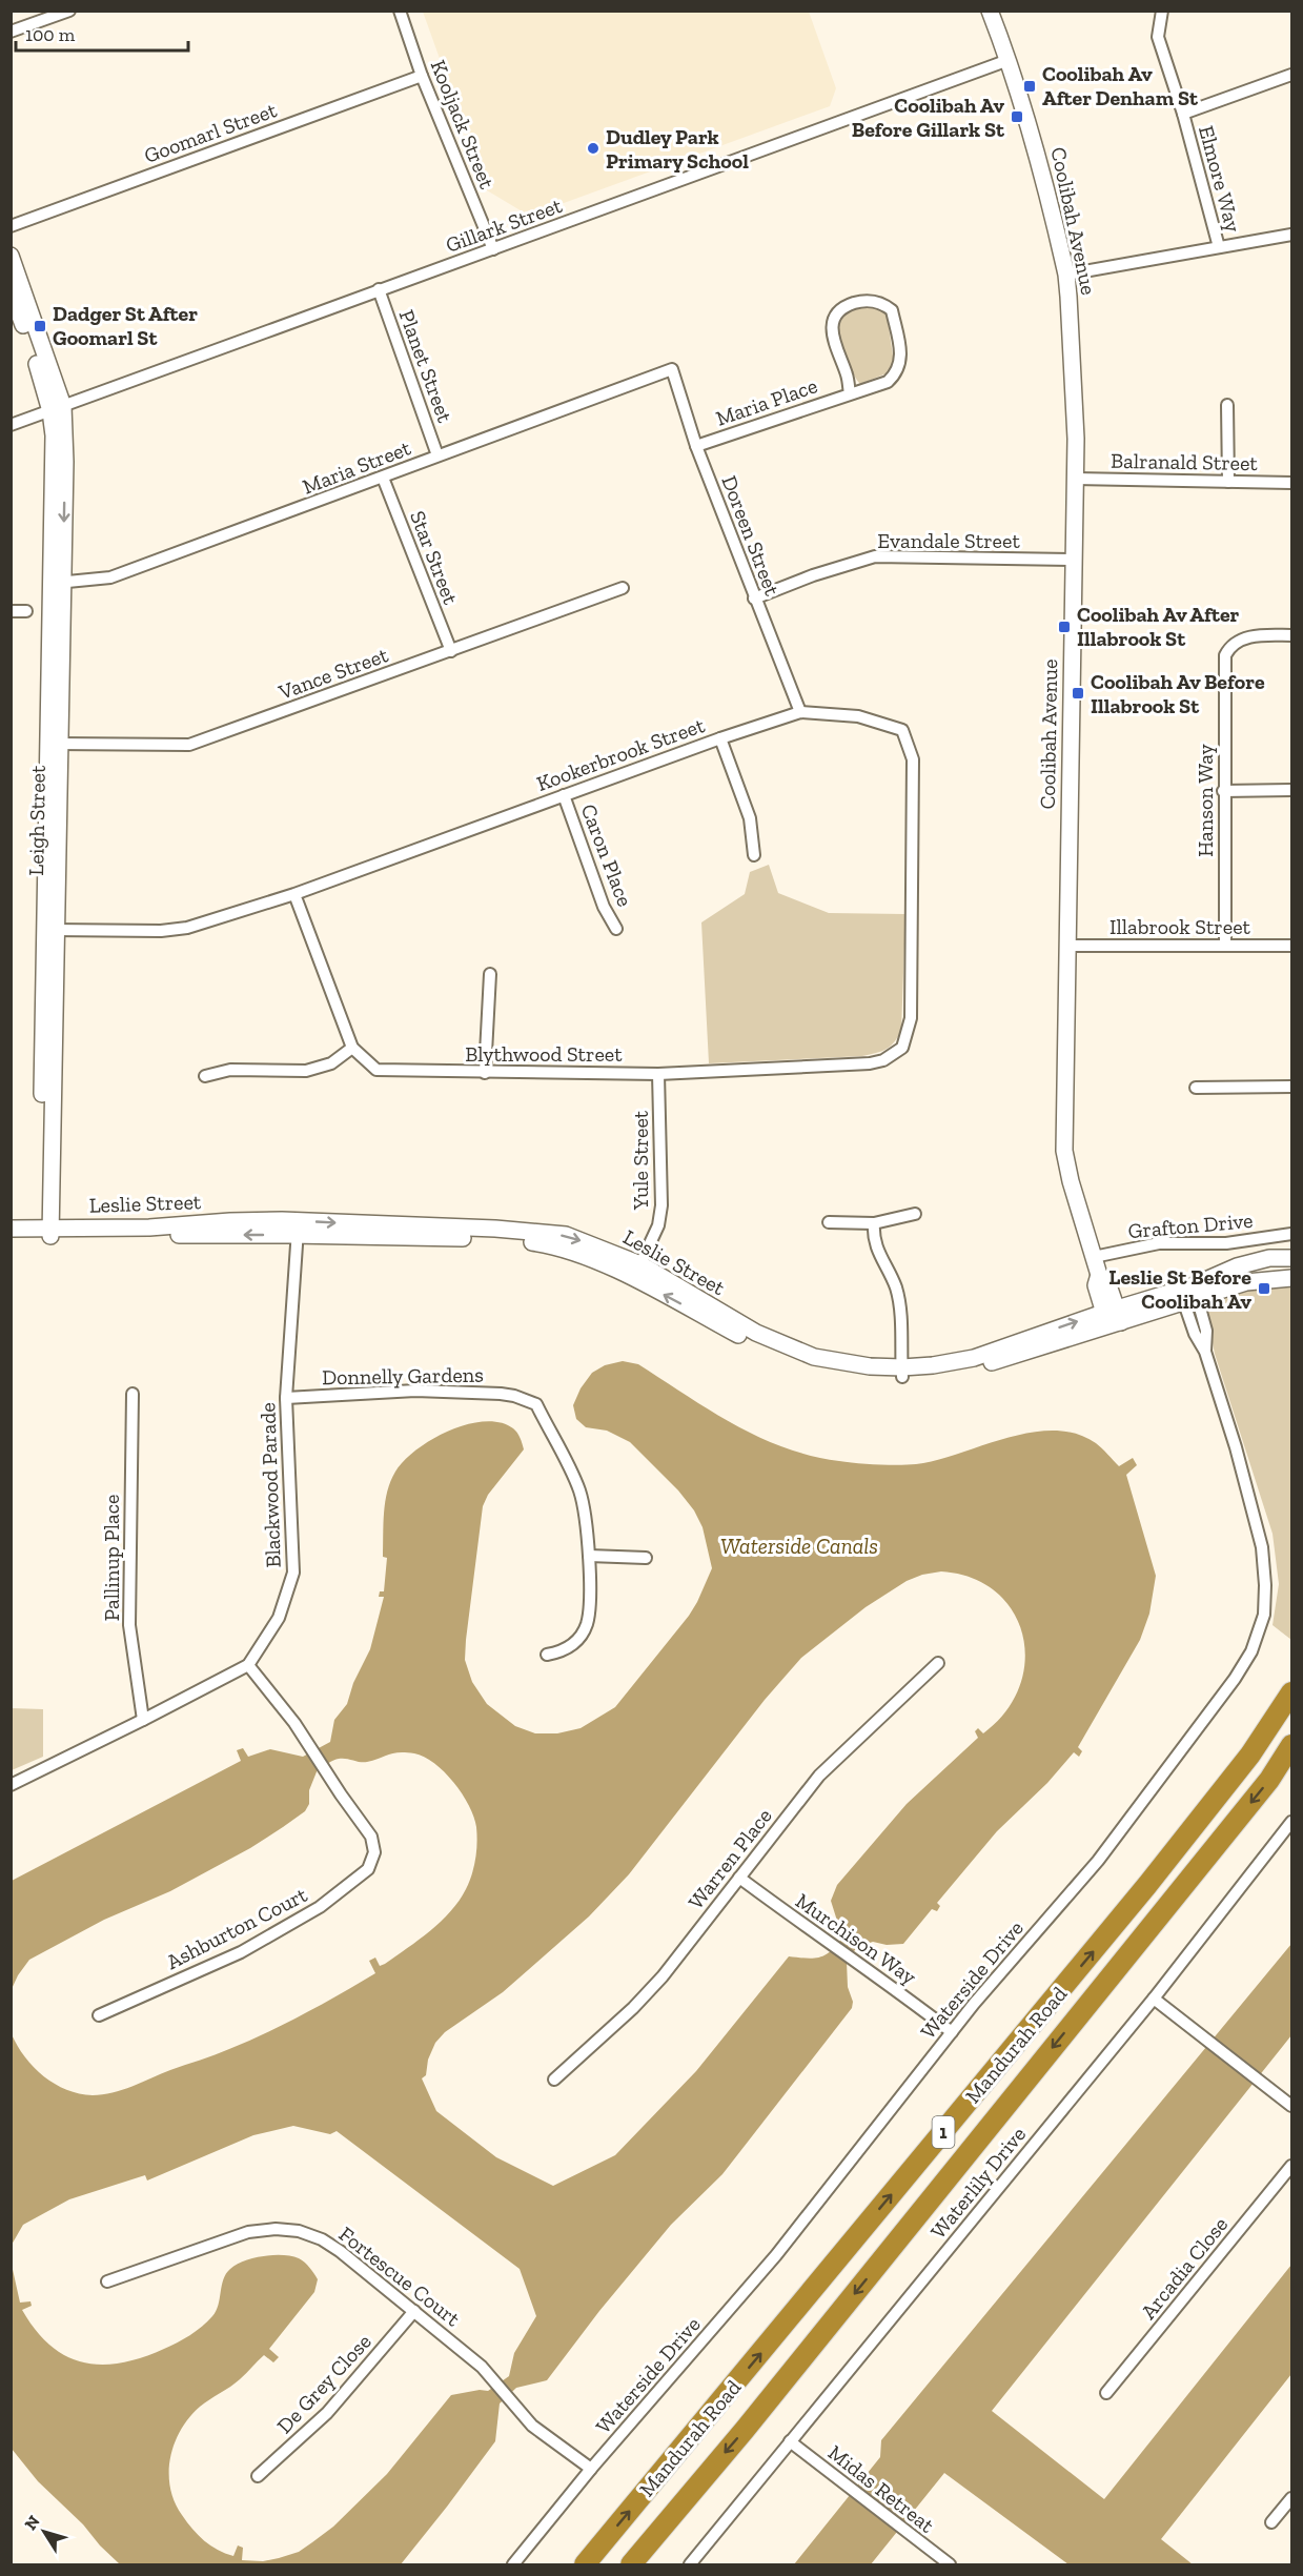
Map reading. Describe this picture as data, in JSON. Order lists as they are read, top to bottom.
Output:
{
  "streets": {
    "highway": ["Mandurah Road", "1"],
    "street": [
      "Kooljack Street",
      "Goomarl Street",
      "Elmore Way",
      "Coolibah Avenue",
      "Gillark Street",
      "Planet Street",
      "Maria Place",
      "Balranald Street",
      "Maria Street",
      "Doreen Street",
      "Evandale Street",
      "Star Street",
      "Vance Street",
      "Kookerbrook Street",
      "Hanson Way",
      "Leigh Street",
      "Caron Place",
      "Illabrook Street",
      "Blythwood Street",
      "Yule Street",
      "Leslie Street",
      "Grafton Drive",
      "Donnelly Gardens",
      "Blackwood Parade",
      "Pallinup Place",
      "Warren Place",
      "Ashburton Court",
      "Murchison Way",
      "Waterside Drive",
      "Waterlily Drive",
      "Arcadia Close",
      "Fortescue Court",
      "De Grey Close",
      "Midas Retreat"
    ]
  },
  "crossings": [
    ["Kooljack Street", "Goomarl Street"],
    ["Kooljack Street", "Gillark Street"],
    ["Coolibah Avenue", "Gillark Street"],
    ["Coolibah Avenue", "Balranald Street"],
    ["Coolibah Avenue", "Evandale Street"],
    ["Coolibah Avenue", "Illabrook Street"],
    ["Coolibah Avenue", "Leslie Street"],
    ["Coolibah Avenue", "Grafton Drive"],
    ["Gillark Street", "Planet Street"],
    ["Gillark Street", "Leigh Street"],
    ["Planet Street", "Maria Street"],
    ["Maria Place", "Doreen Street"],
    ["Maria Street", "Doreen Street"],
    ["Maria Street", "Star Street"],
    ["Maria Street", "Leigh Street"],
    ["Doreen Street", "Evandale Street"],
    ["Doreen Street", "Kookerbrook Street"],
    ["Star Street", "Vance Street"],
    ["Vance Street", "Leigh Street"],
    ["Kookerbrook Street", "Leigh Street"],
    ["Kookerbrook Street", "Caron Place"],
    ["Kookerbrook Street", "Blythwood Street"],
    ["Hanson Way", "Illabrook Street"],
    ["Leigh Street", "Leslie Street"],
    ["Blythwood Street", "Yule Street"],
    ["Yule Street", "Leslie Street"],
    ["Leslie Street", "Blackwood Parade"],
    ["Leslie Street", "Waterside Drive"],
    ["Donnelly Gardens", "Blackwood Parade"],
    ["Blackwood Parade", "Pallinup Place"],
    ["Blackwood Parade", "Ashburton Court"],
    ["Warren Place", "Murchison Way"],
    ["Murchison Way", "Waterside Drive"],
    ["Waterside Drive", "Fortescue Court"],
    ["Waterlily Drive", "Midas Retreat"],
    ["Fortescue Court", "De Grey Close"]
  ],
  "water": ["Waterside Canals"],
  "places": {
    "transit": [
      "Coolibah Av After Denham St",
      "Coolibah Av Before Gillark St",
      "Dadger St After Goomarl St",
      "Coolibah Av After Illabrook St",
      "Coolibah Av Before Illabrook St",
      "Leslie St Before Coolibah Av"
    ],
    "other": ["Dudley Park Primary School"]
  },
  "scale_bar": "100 m",
  "north": "top left"
}
